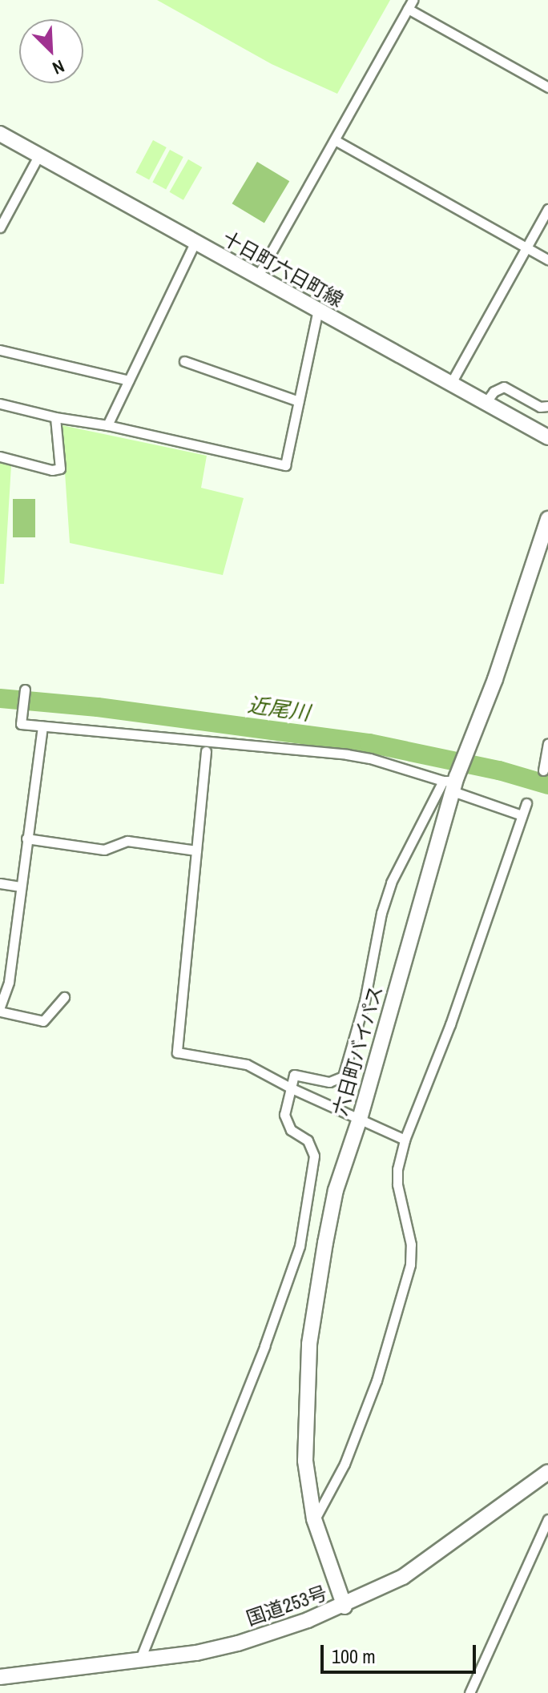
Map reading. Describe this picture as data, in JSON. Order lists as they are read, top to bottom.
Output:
{
  "streets": {
    "main road": ["十日町六日町線", "六日町バイパス", "国道253号"]
  },
  "crossings": [
    ["六日町バイパス", "国道253号"]
  ],
  "water": ["近尾川"],
  "scale_bar": "100 m",
  "north": "bottom right"
}
